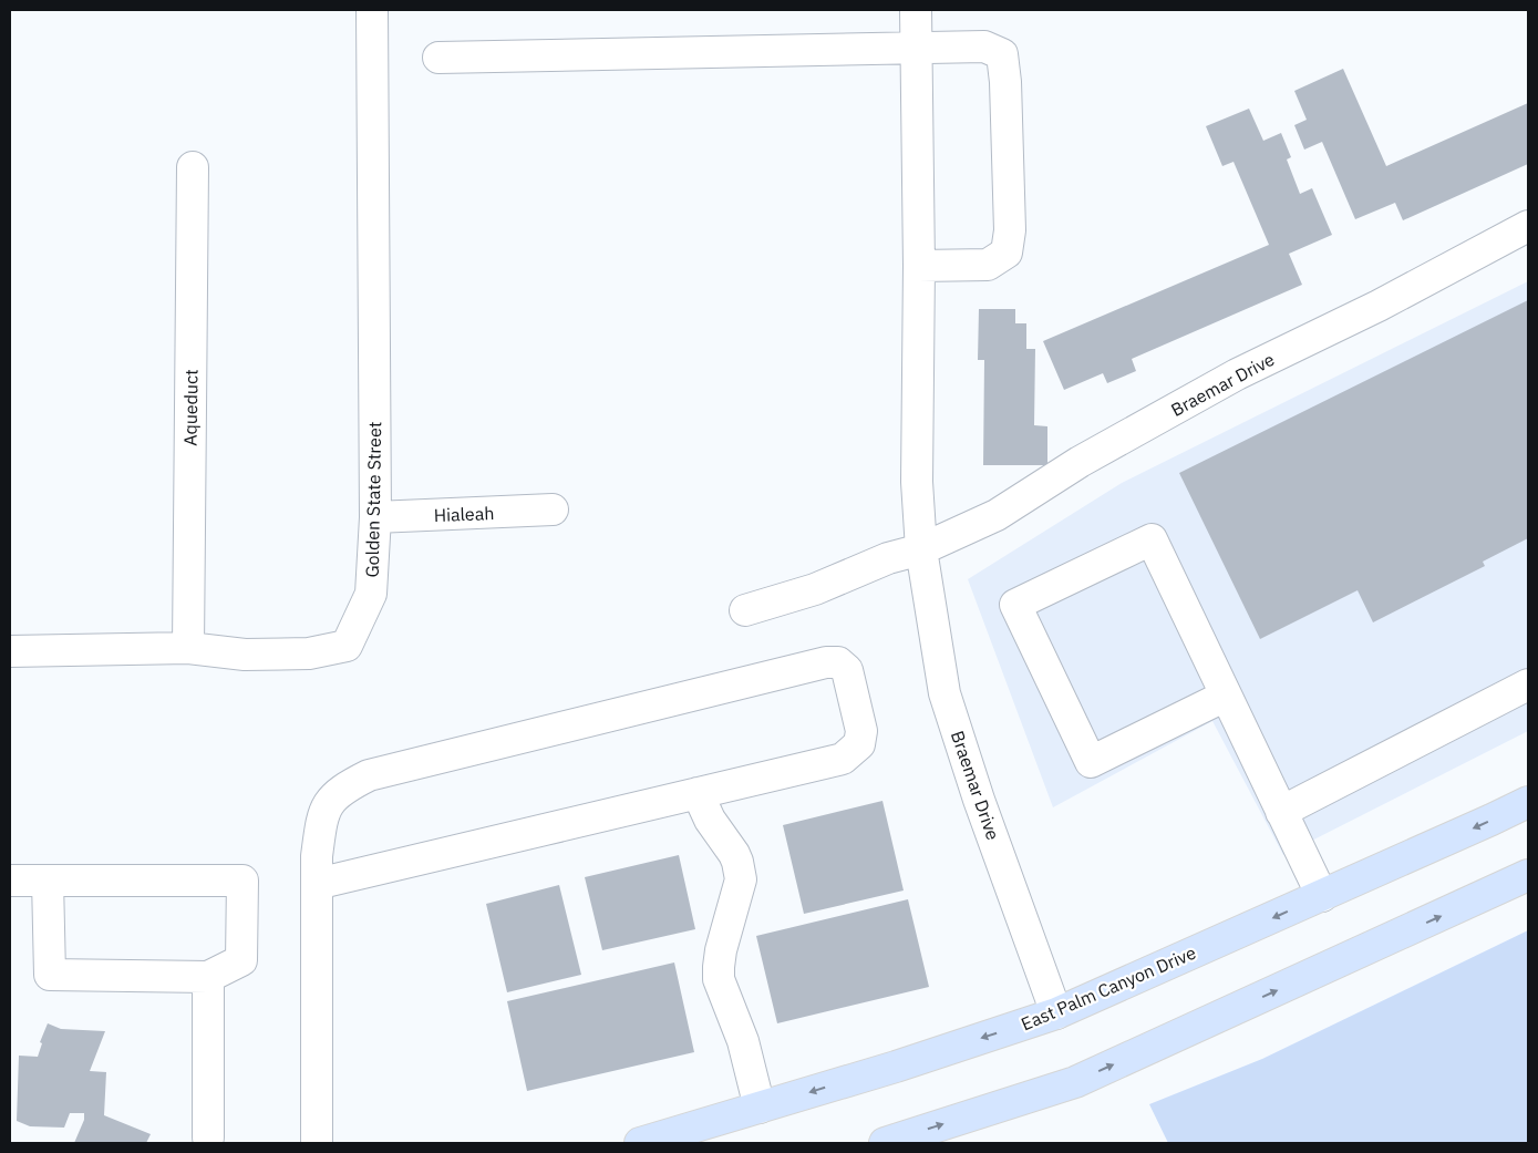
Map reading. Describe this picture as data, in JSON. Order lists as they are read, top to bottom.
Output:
{
  "streets": {
    "main road": ["East Palm Canyon Drive"],
    "street": [
      "Braemar Drive",
      "Aqueduct",
      "Golden State Street",
      "Hialeah"
    ]
  },
  "crossings": [
    ["Braemar Drive", "East Palm Canyon Drive"],
    ["Aqueduct", "Golden State Street"],
    ["Golden State Street", "Hialeah"]
  ]
}
